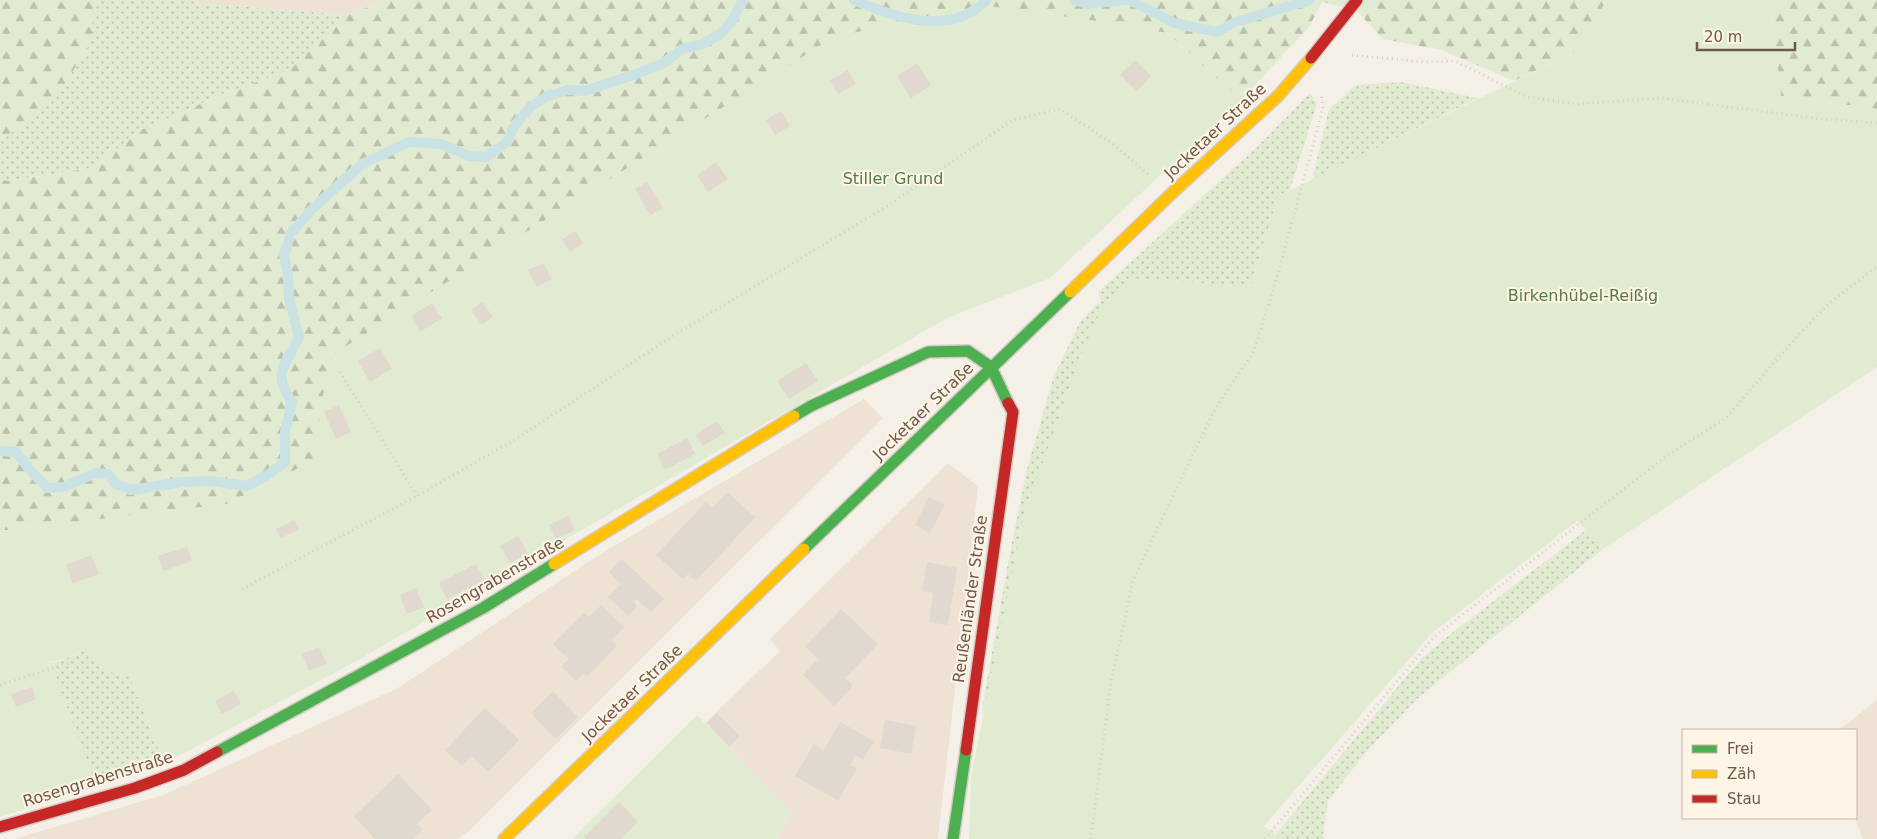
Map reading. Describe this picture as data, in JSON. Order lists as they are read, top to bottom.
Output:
{
  "streets": {
    "street": ["Jocketaer Straße", "Rosengrabenstraße", "Reußenländer Straße"]
  },
  "crossings": [
    ["Jocketaer Straße", "Rosengrabenstraße"],
    ["Jocketaer Straße", "Reußenländer Straße"],
    ["Rosengrabenstraße", "Reußenländer Straße"]
  ],
  "parks": ["Stiller Grund", "Birkenhübel-Reißig"],
  "legend": ["Frei", "Zäh", "Stau"],
  "scale_bar": "20 m"
}
